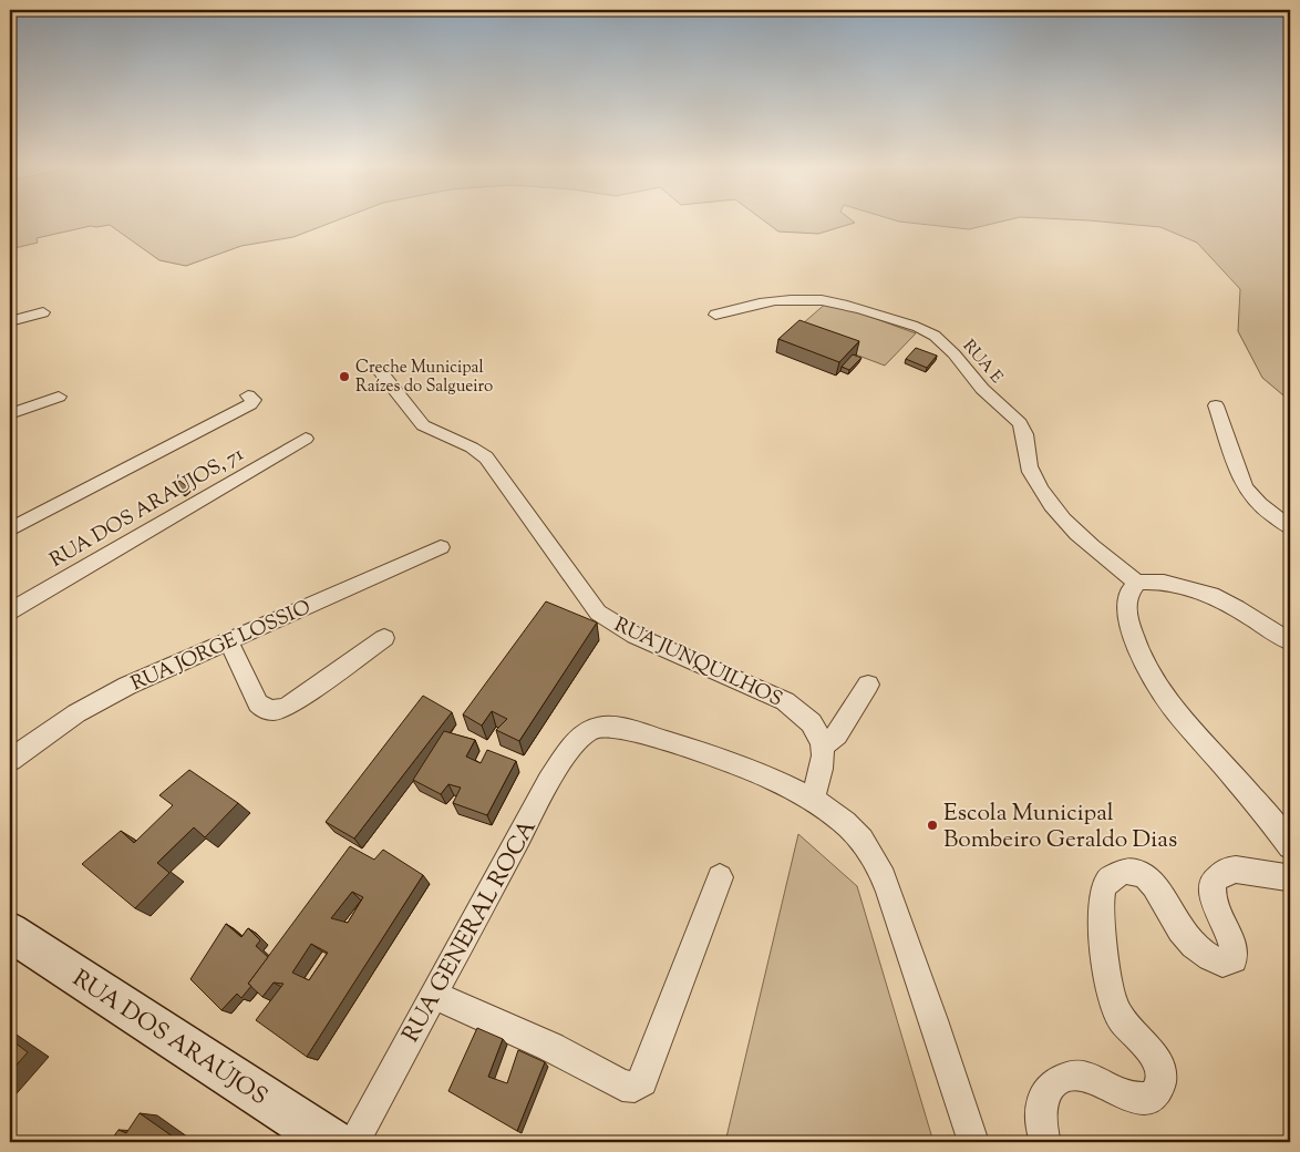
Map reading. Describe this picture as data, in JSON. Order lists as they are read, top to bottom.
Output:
{
  "streets": {
    "street": [
      "RUA E",
      "RUA DOS ARAÚJOS, 71",
      "RUA JORGE LOSSIO",
      "RUA JUNQUILHOS",
      "RUA GENERAL ROCA",
      "RUA DOS ARAÚJOS"
    ]
  },
  "places": ["Creche Municipal Raízes do Salgueiro", "Escola Municipal Bombeiro Geraldo Dias"]
}
